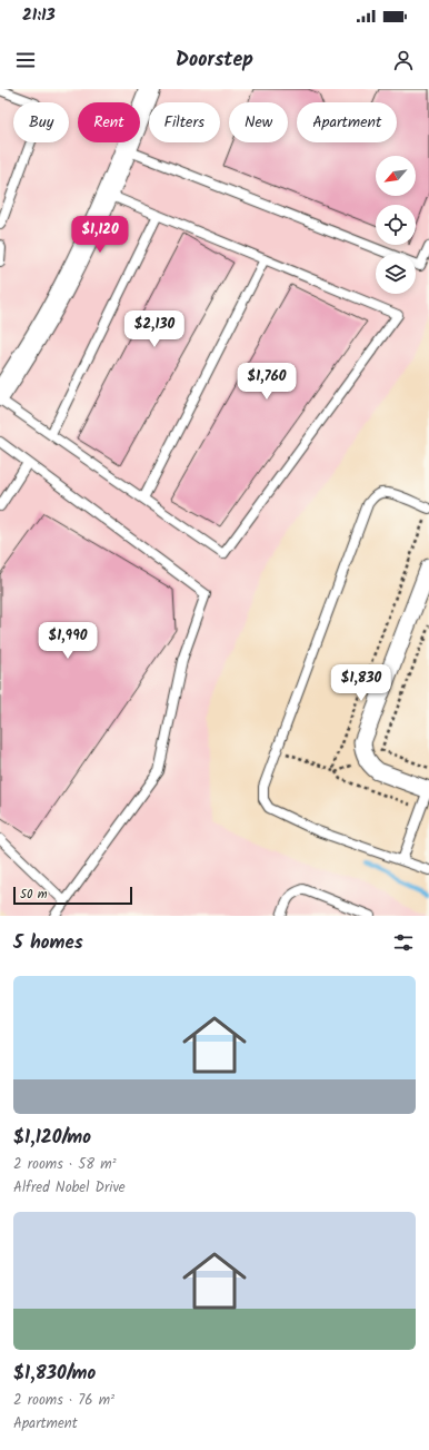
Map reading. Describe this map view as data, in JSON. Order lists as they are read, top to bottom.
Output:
{
  "scale_bar": "50 m",
  "north": "bottom left",
  "page": {
    "status": "21:13",
    "header": "Doorstep",
    "chip": [
      "Buy",
      "Rent",
      "Filters",
      "New",
      "Apartment"
    ],
    "price": [
      "$1,120",
      "$2,130",
      "$1,760",
      "$1,990",
      "$1,830"
    ],
    "scale": "50 m",
    "heading": "5 homes",
    "list": [
      {
        "name": "$1,120/mo",
        "note": "2 rooms · 58 m² · Alfred Nobel Drive"
      },
      {
        "name": "$1,830/mo",
        "note": "2 rooms · 76 m² · Apartment"
      }
    ]
  }
}
